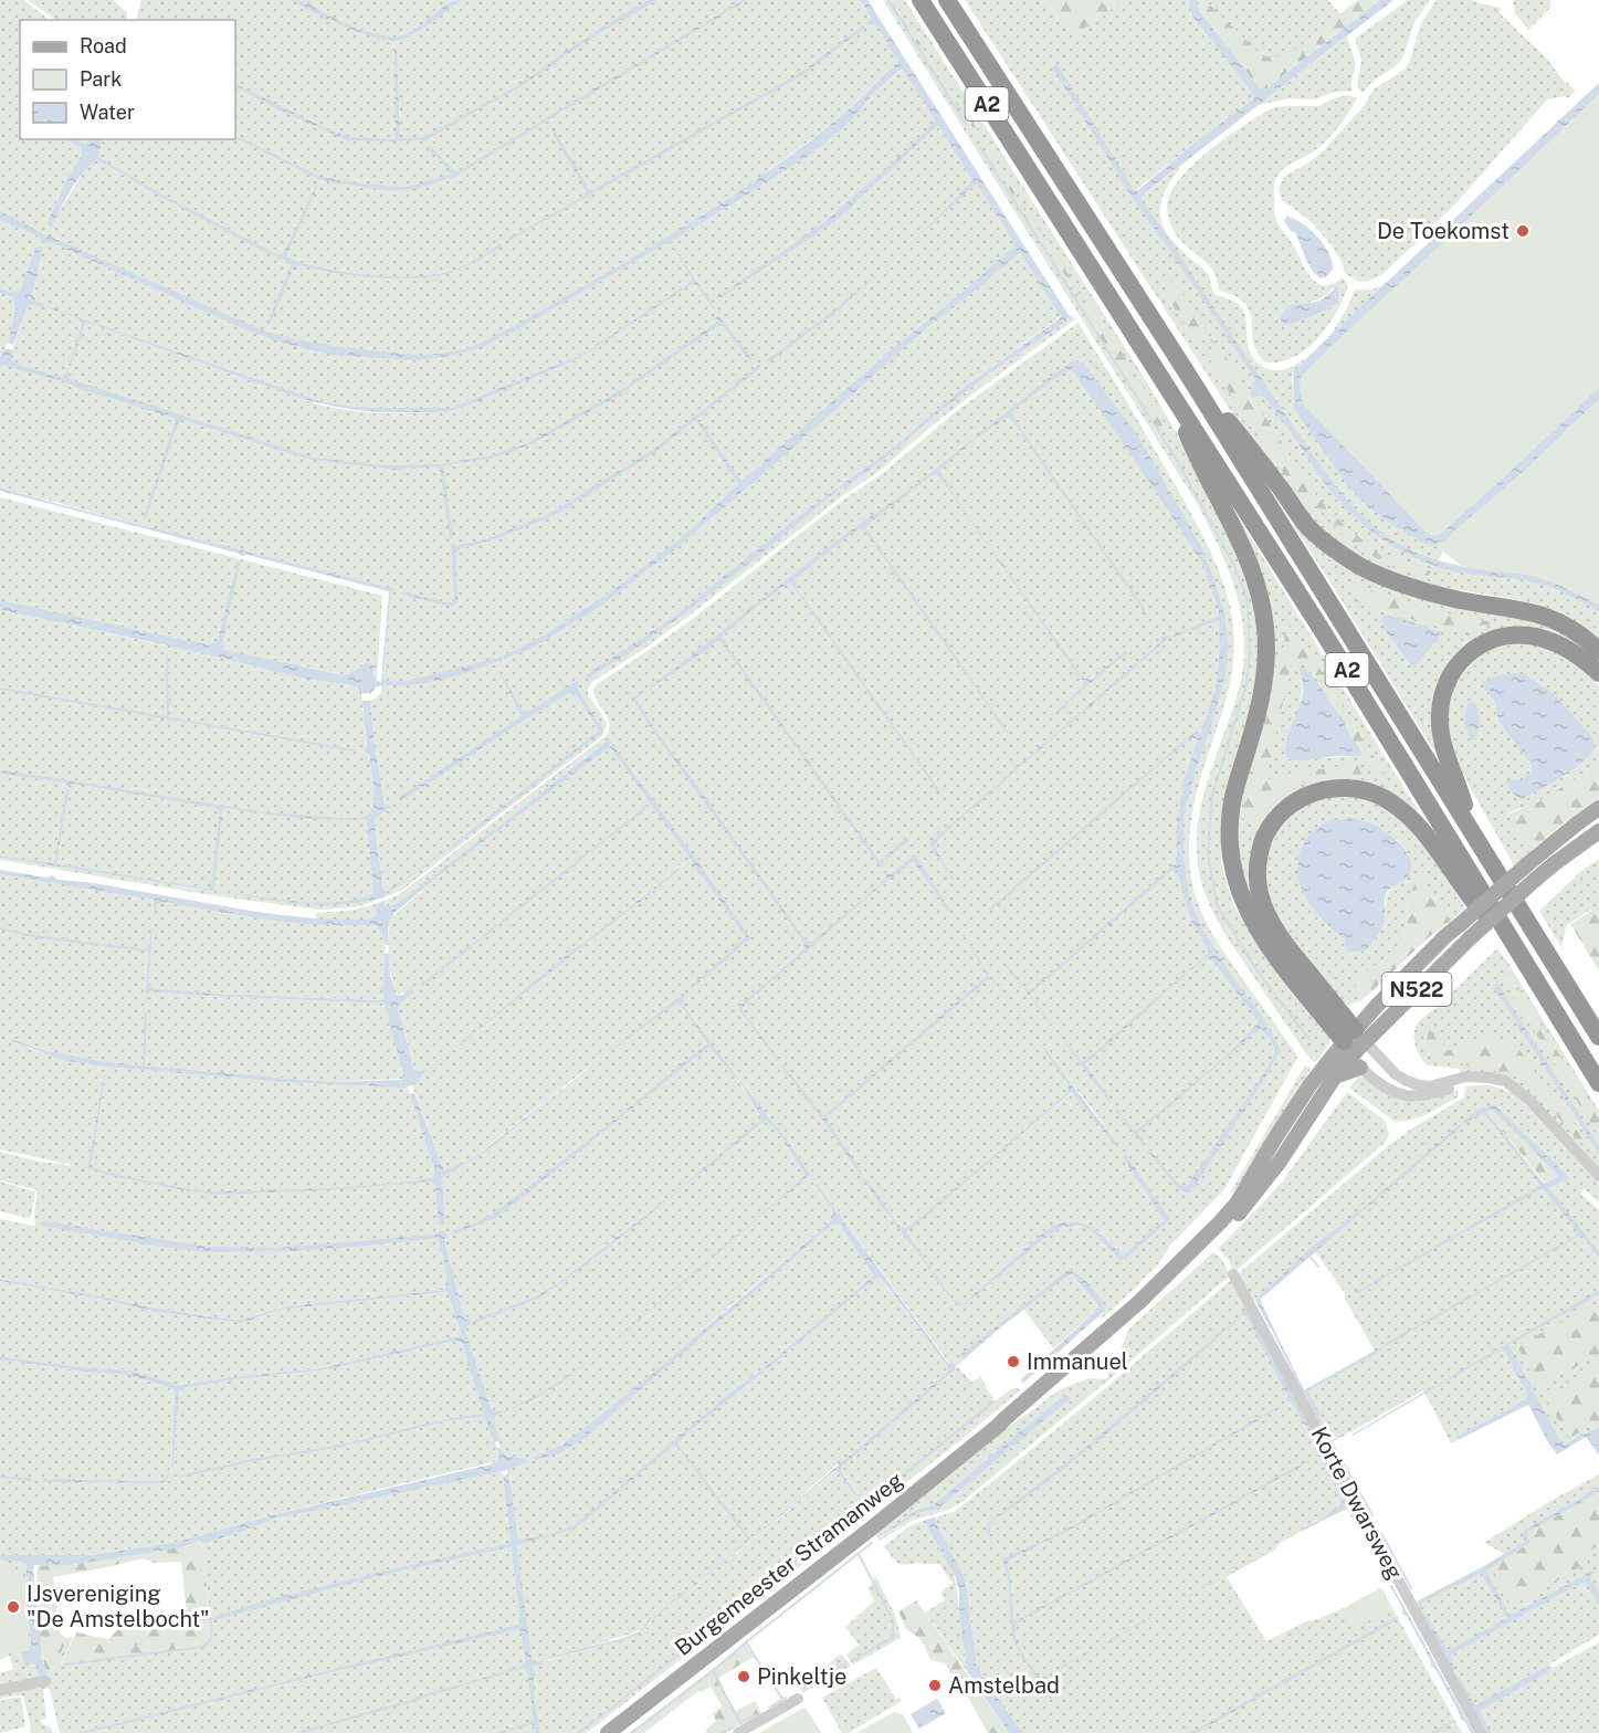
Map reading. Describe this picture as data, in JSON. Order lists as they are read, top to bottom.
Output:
{
  "streets": {
    "highway": ["A2"],
    "main road": ["N522", "Burgemeester Stramanweg"],
    "street": ["Korte Dwarsweg"]
  },
  "crossings": [
    ["A2", "Burgemeester Stramanweg"]
  ],
  "places": [
    "De Toekomst",
    "Immanuel",
    "IJsvereniging \"De Amstelbocht\"",
    "Pinkeltje",
    "Amstelbad"
  ],
  "legend": ["Road", "Park", "Water"]
}
